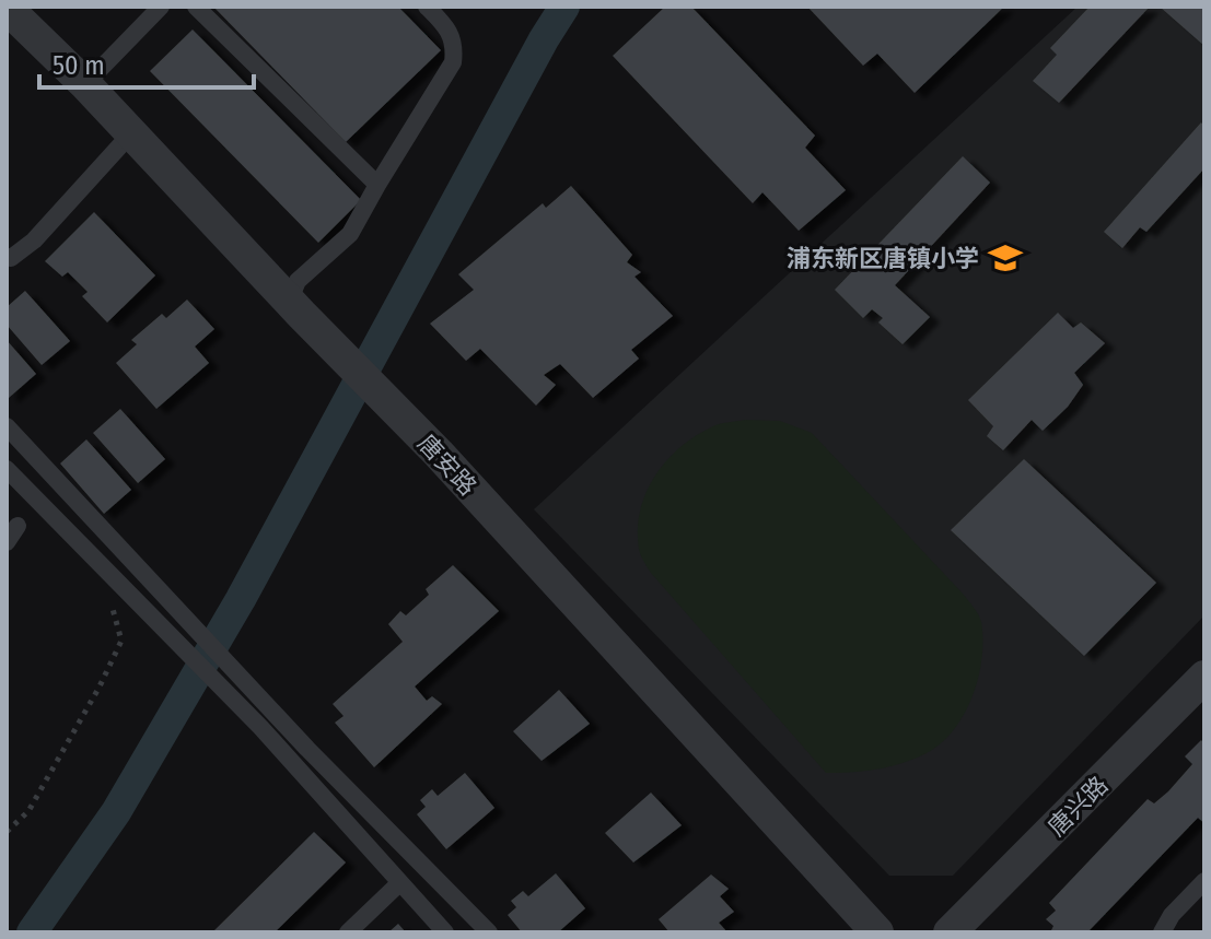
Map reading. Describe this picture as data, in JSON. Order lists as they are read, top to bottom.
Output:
{
  "streets": {
    "street": ["唐安路", "唐兴路"]
  },
  "places": {
    "school or university": ["浦东新区唐镇小学"]
  },
  "scale_bar": "50 m"
}
